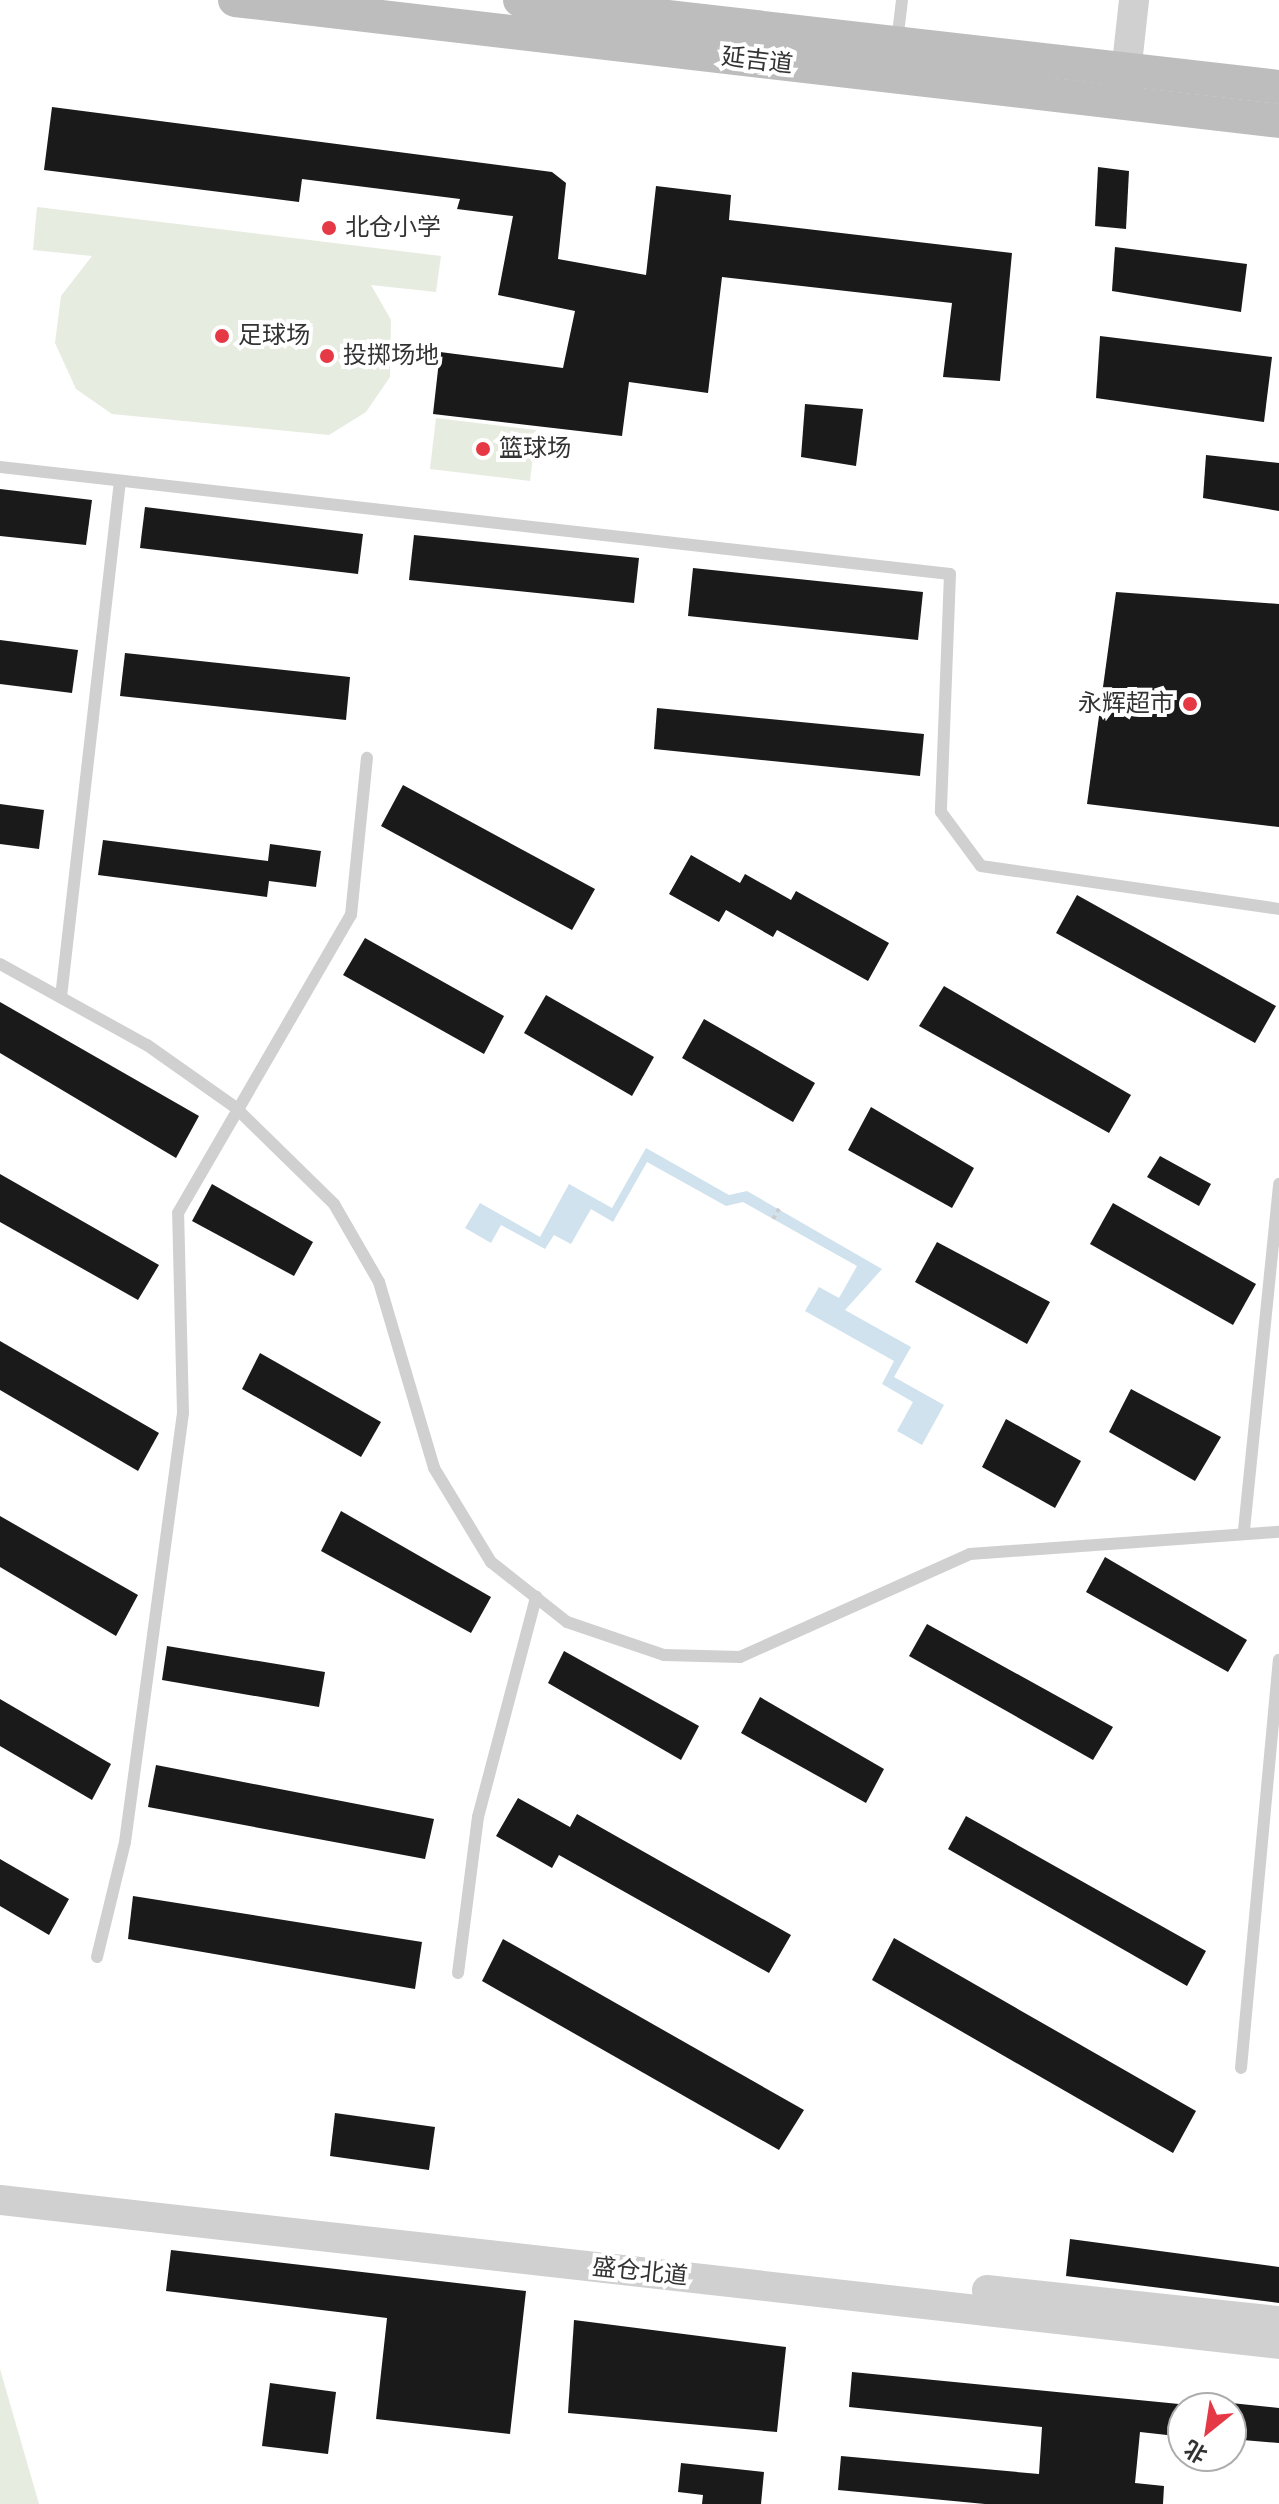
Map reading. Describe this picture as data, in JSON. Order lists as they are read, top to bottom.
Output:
{
  "streets": {
    "main road": ["延吉道"],
    "street": ["盛仓北道"]
  },
  "places": [
    "北仓小学",
    "足球场",
    "投掷场地",
    "篮球场",
    "永辉超市"
  ],
  "north": "bottom left"
}
